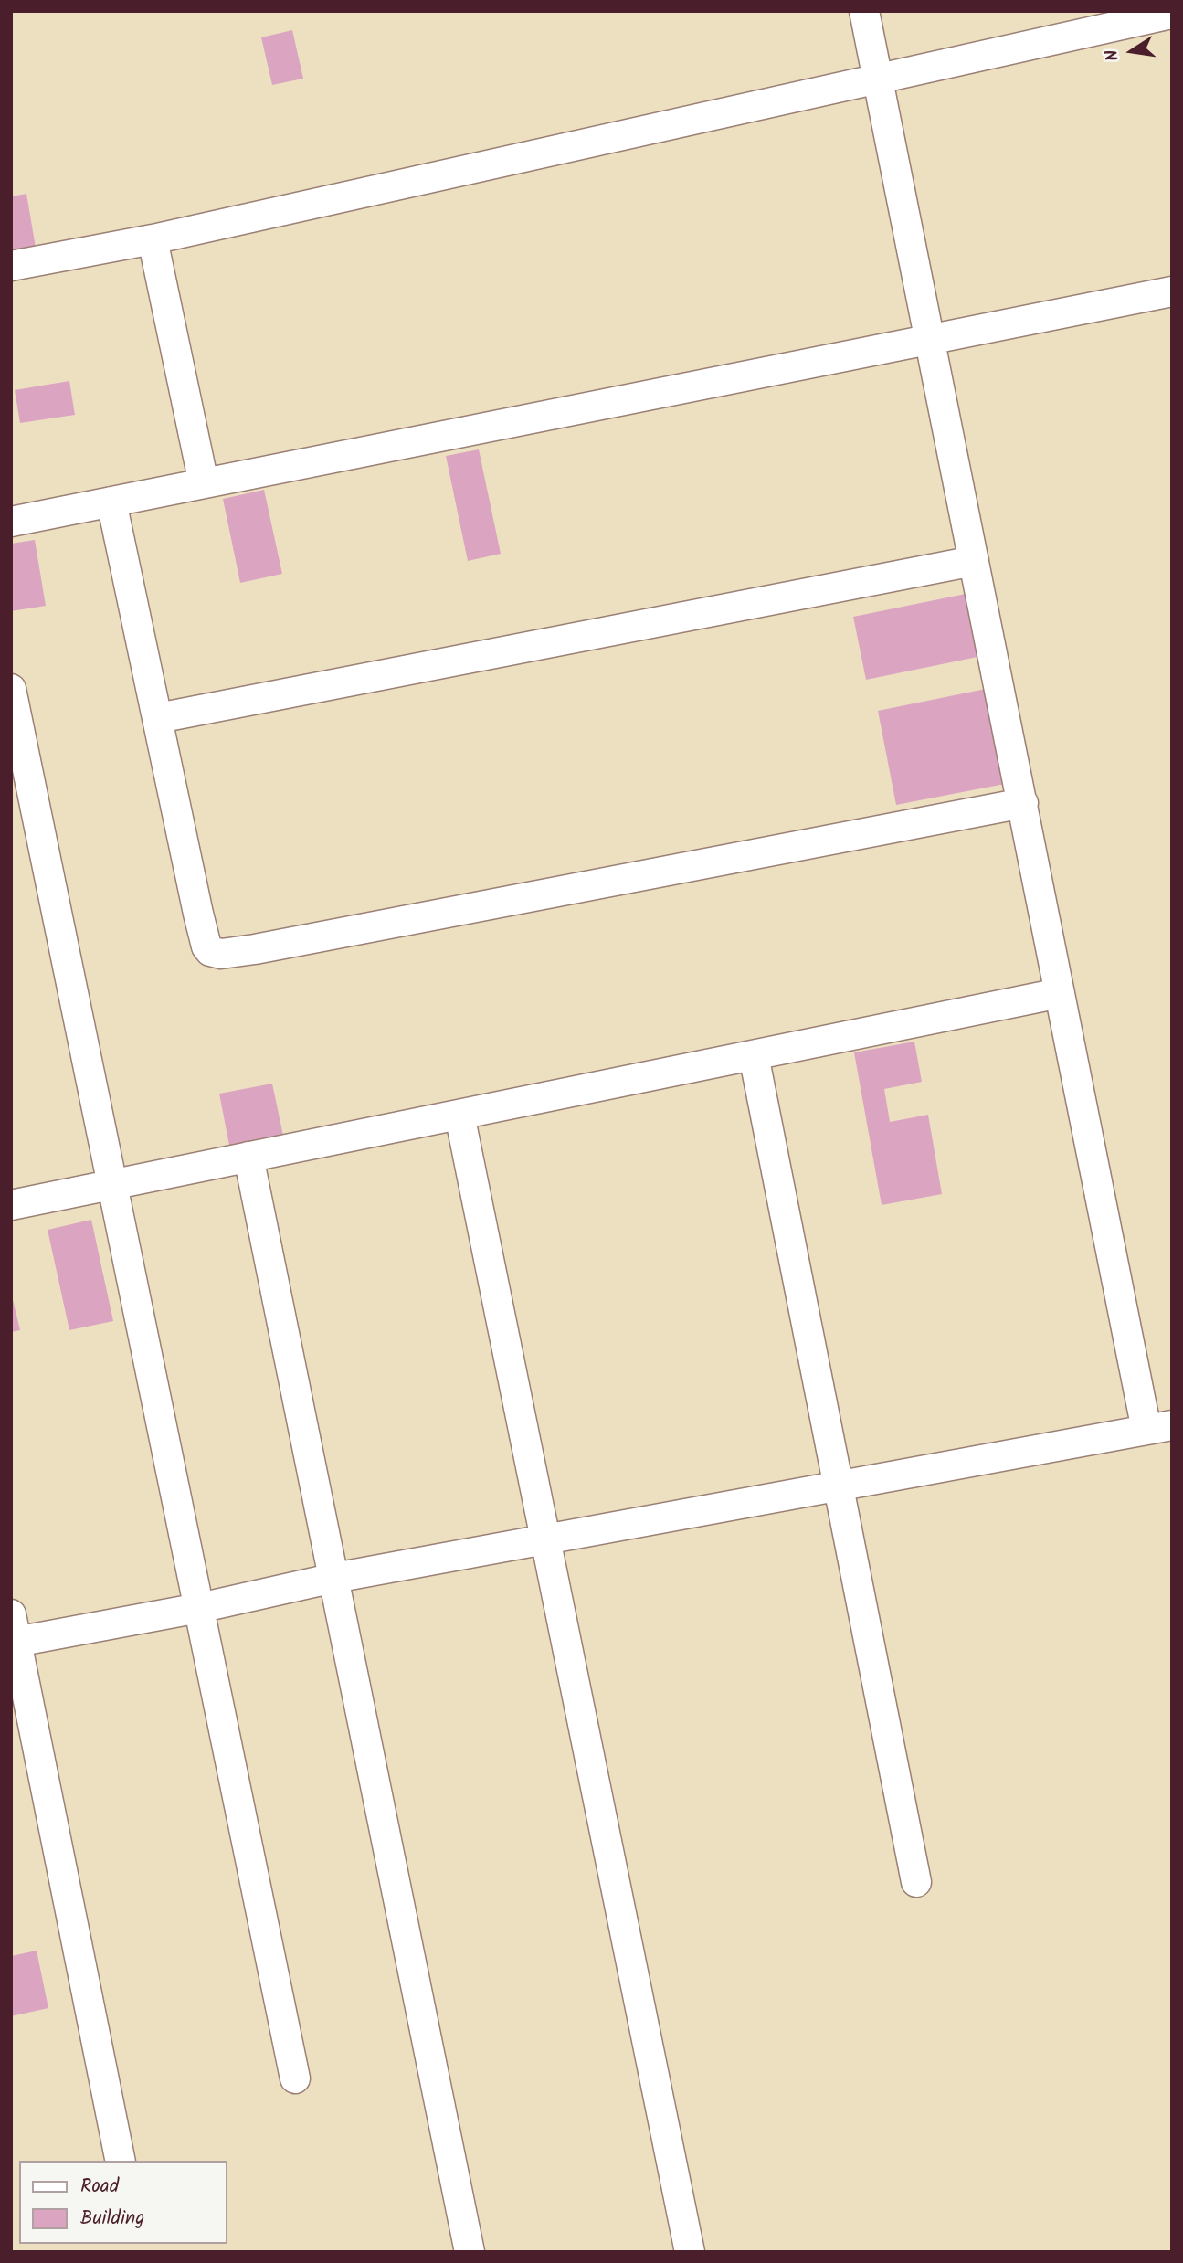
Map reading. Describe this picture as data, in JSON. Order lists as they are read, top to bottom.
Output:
{
  "legend": ["Road", "Building"],
  "north": "left"
}
